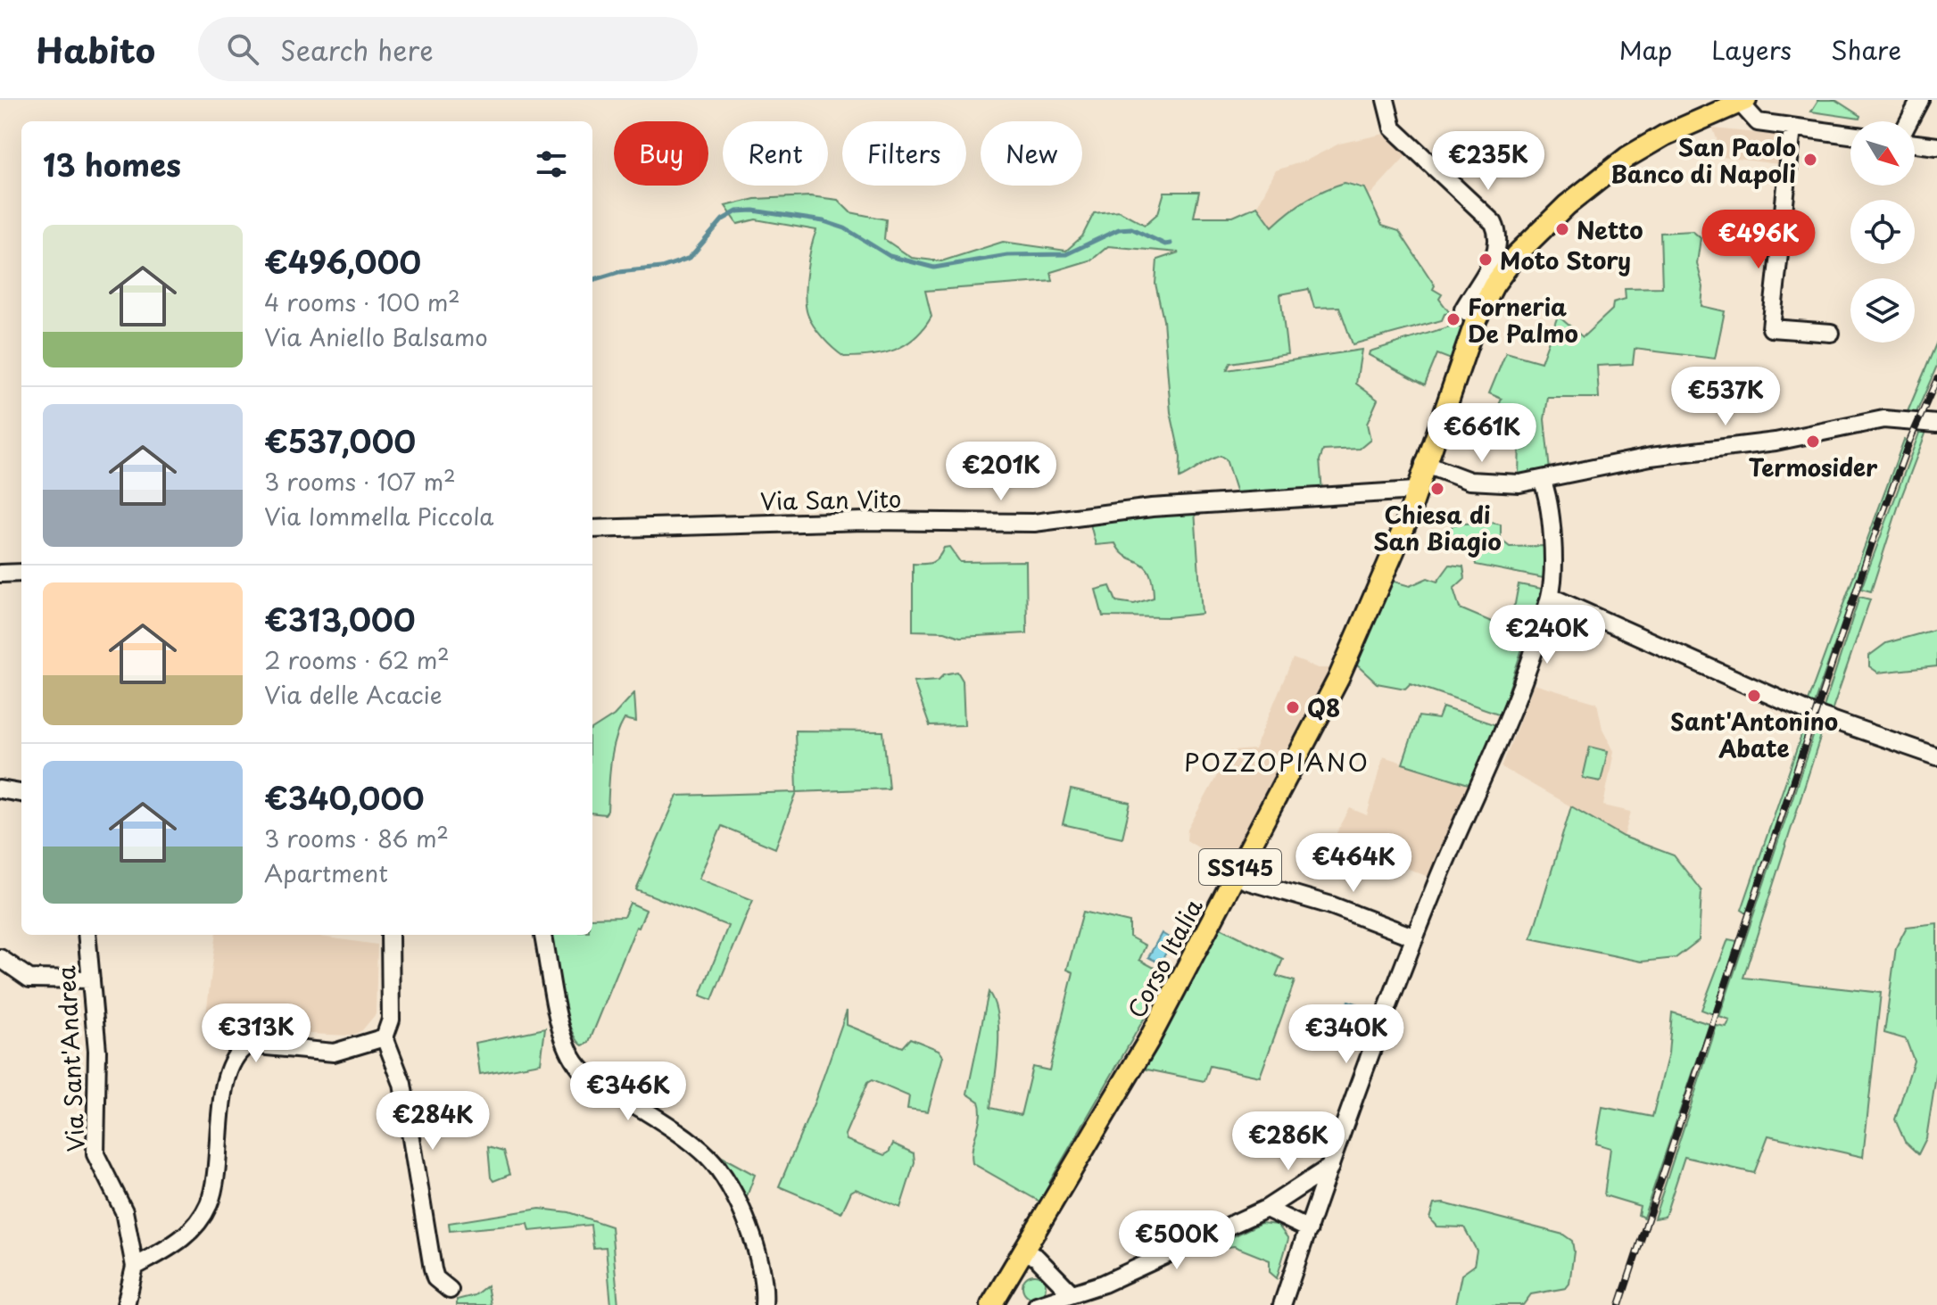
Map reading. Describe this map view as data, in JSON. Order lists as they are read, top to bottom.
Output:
{
  "streets": {
    "main road": ["SS145", "Corso Italia"],
    "street": ["Via San Vito", "Via Sant'Andrea"]
  },
  "crossings": [
    ["Via San Vito", "Corso Italia"]
  ],
  "districts": ["POZZOPIANO"],
  "places": [
    "San Paolo Banco di Napoli",
    "Netto",
    "Moto Story",
    "Forneria De Palmo",
    "Termosider",
    "Chiesa di San Biagio",
    "Sant'Antonino Abate",
    "Q8"
  ],
  "north": "bottom right",
  "page": {
    "header": "Habito",
    "search": "Search here",
    "nav": ["Map", "Layers", "Share"],
    "chip": [
      "Buy",
      "Rent",
      "Filters",
      "New"
    ],
    "heading": "13 homes",
    "price": [
      "€235K",
      "€496K",
      "€537K",
      "€661K",
      "€201K",
      "€240K",
      "€464K",
      "€313K",
      "€340K",
      "€346K",
      "€284K",
      "€286K",
      "€500K"
    ],
    "list": [
      {
        "name": "€496,000",
        "note": "4 rooms · 100 m² · Via Aniello Balsamo"
      },
      {
        "name": "€537,000",
        "note": "3 rooms · 107 m² · Via Iommella Piccola"
      },
      {
        "name": "€313,000",
        "note": "2 rooms · 62 m² · Via delle Acacie"
      },
      {
        "name": "€340,000",
        "note": "3 rooms · 86 m² · Apartment"
      }
    ]
  }
}
